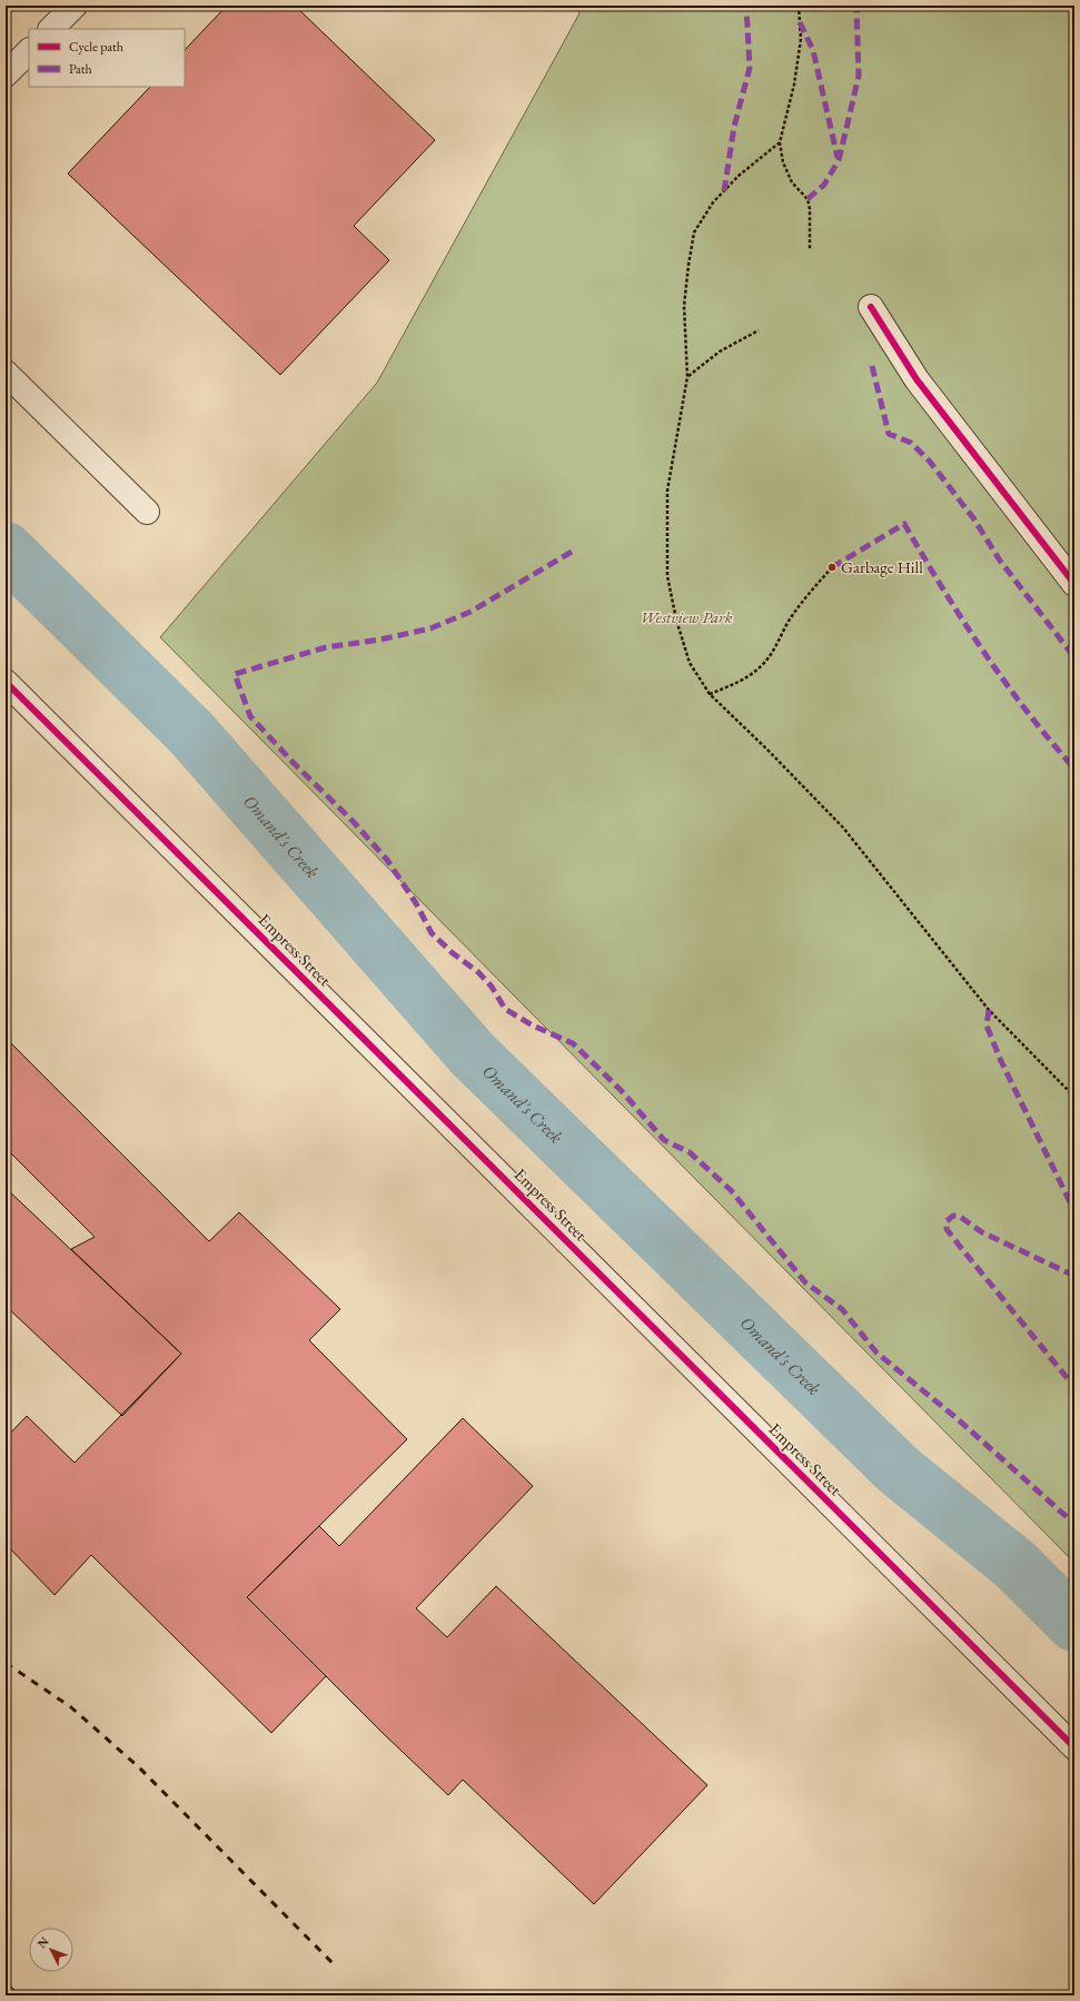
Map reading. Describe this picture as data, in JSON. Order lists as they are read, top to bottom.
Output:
{
  "streets": {
    "street": ["Empress Street"]
  },
  "water": ["Omand's Creek"],
  "parks": ["Westview Park"],
  "places": ["Garbage Hill"],
  "legend": ["Cycle path", "Path"],
  "north": "top left"
}
